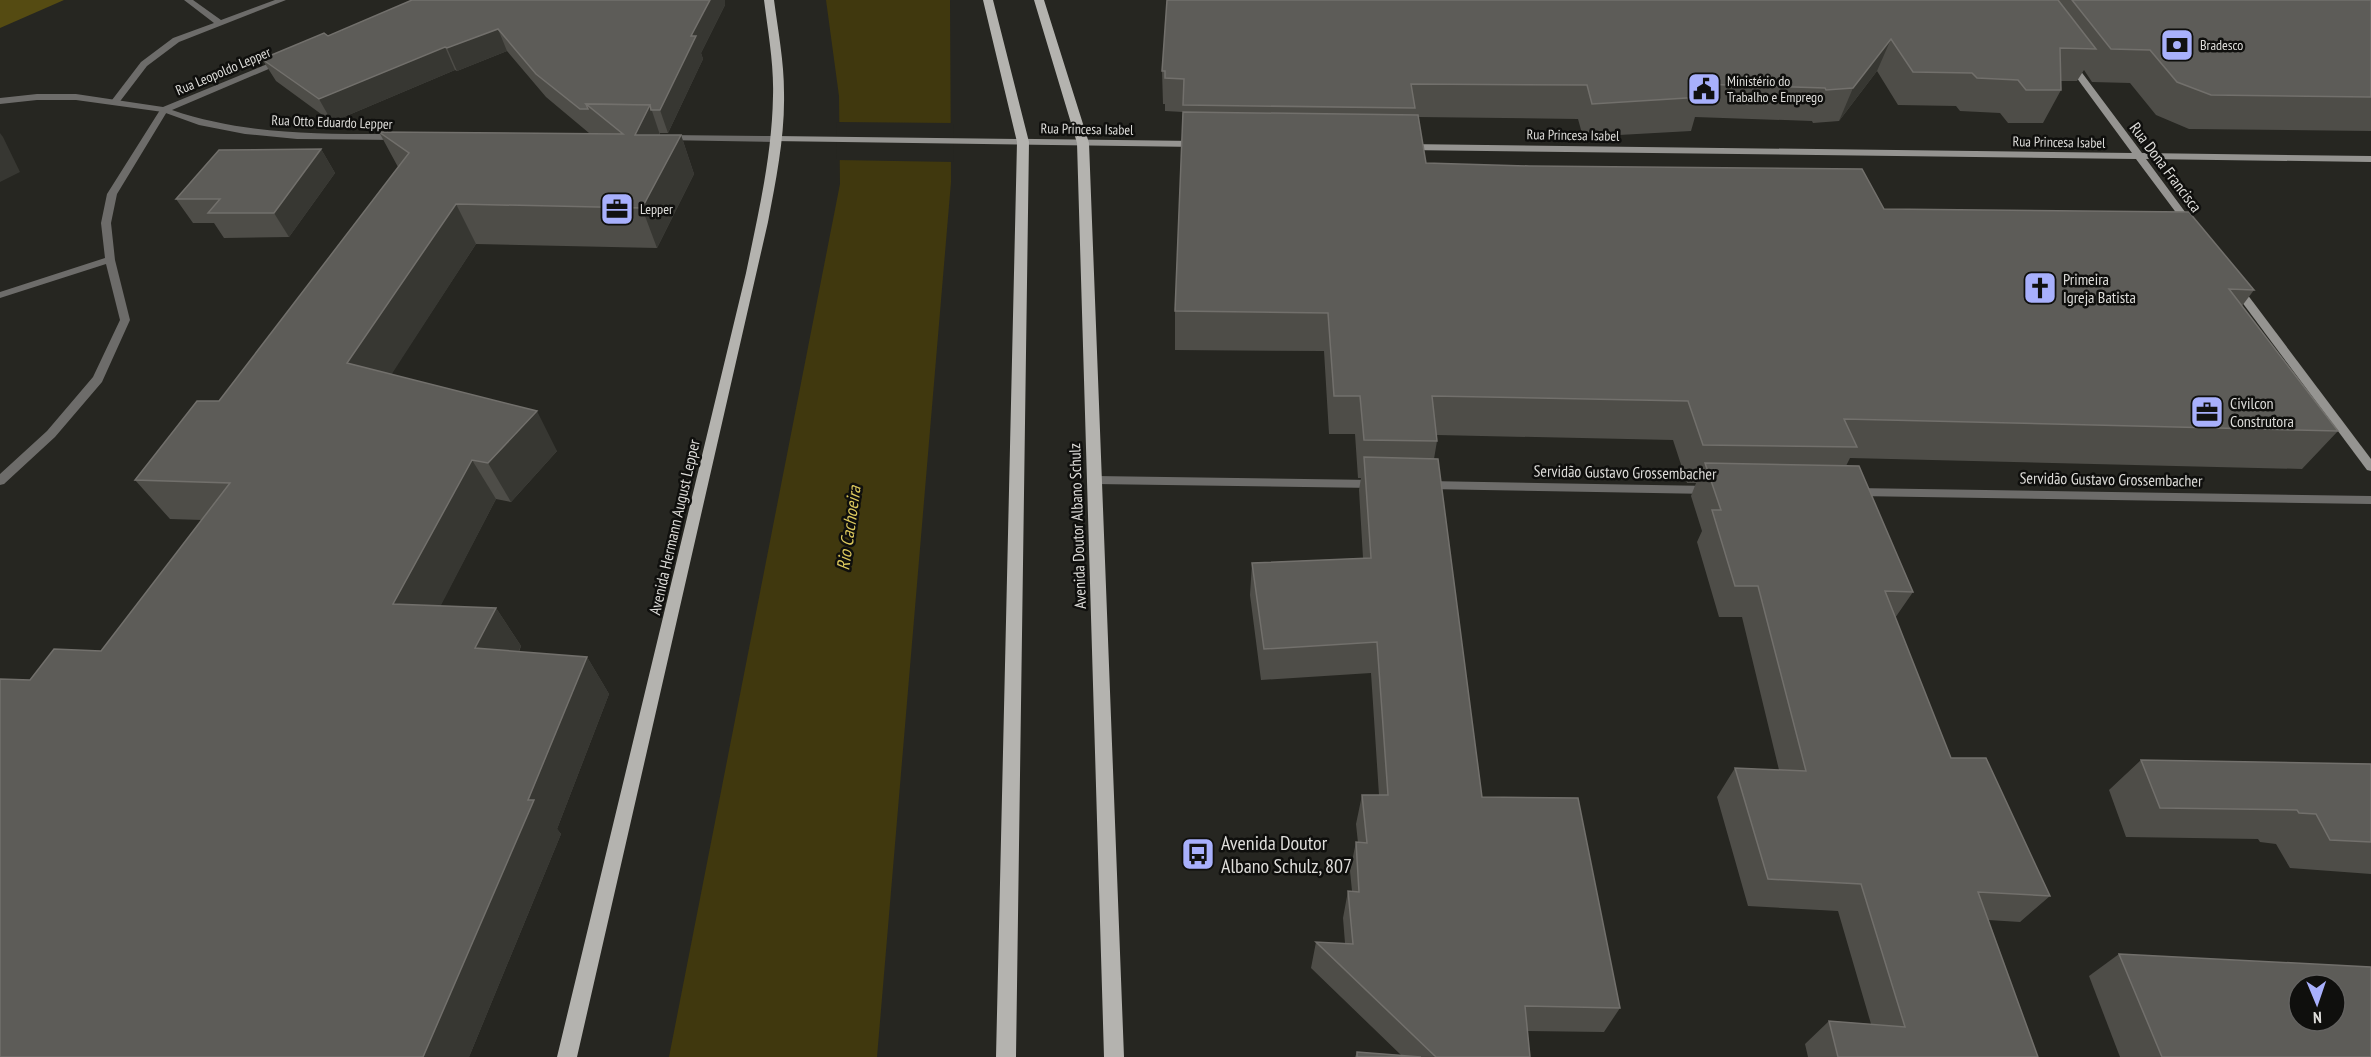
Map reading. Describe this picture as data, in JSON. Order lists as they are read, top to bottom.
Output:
{
  "streets": {
    "main road": [
      "Rua Princesa Isabel",
      "Rua Dona Francisca",
      "Avenida Doutor Albano Schulz",
      "Avenida Hermann August Lepper"
    ],
    "street": ["Rua Leopoldo Lepper", "Rua Otto Eduardo Lepper", "Servidão Gustavo Grossembacher"]
  },
  "crossings": [
    ["Rua Leopoldo Lepper", "Rua Otto Eduardo Lepper"],
    ["Rua Princesa Isabel", "Rua Dona Francisca"],
    ["Rua Princesa Isabel", "Avenida Doutor Albano Schulz"],
    ["Rua Princesa Isabel", "Avenida Hermann August Lepper"]
  ],
  "water": ["Rio Cachoeira"],
  "places": {
    "bank": ["Bradesco"],
    "public building": ["Ministério do Trabalho e Emprego"],
    "office": ["Lepper", "Civilcon Construtora"],
    "church": ["Primeira Igreja Batista"],
    "bus stop": ["Avenida Doutor Albano Schulz, 807"]
  },
  "north": "bottom"
}
